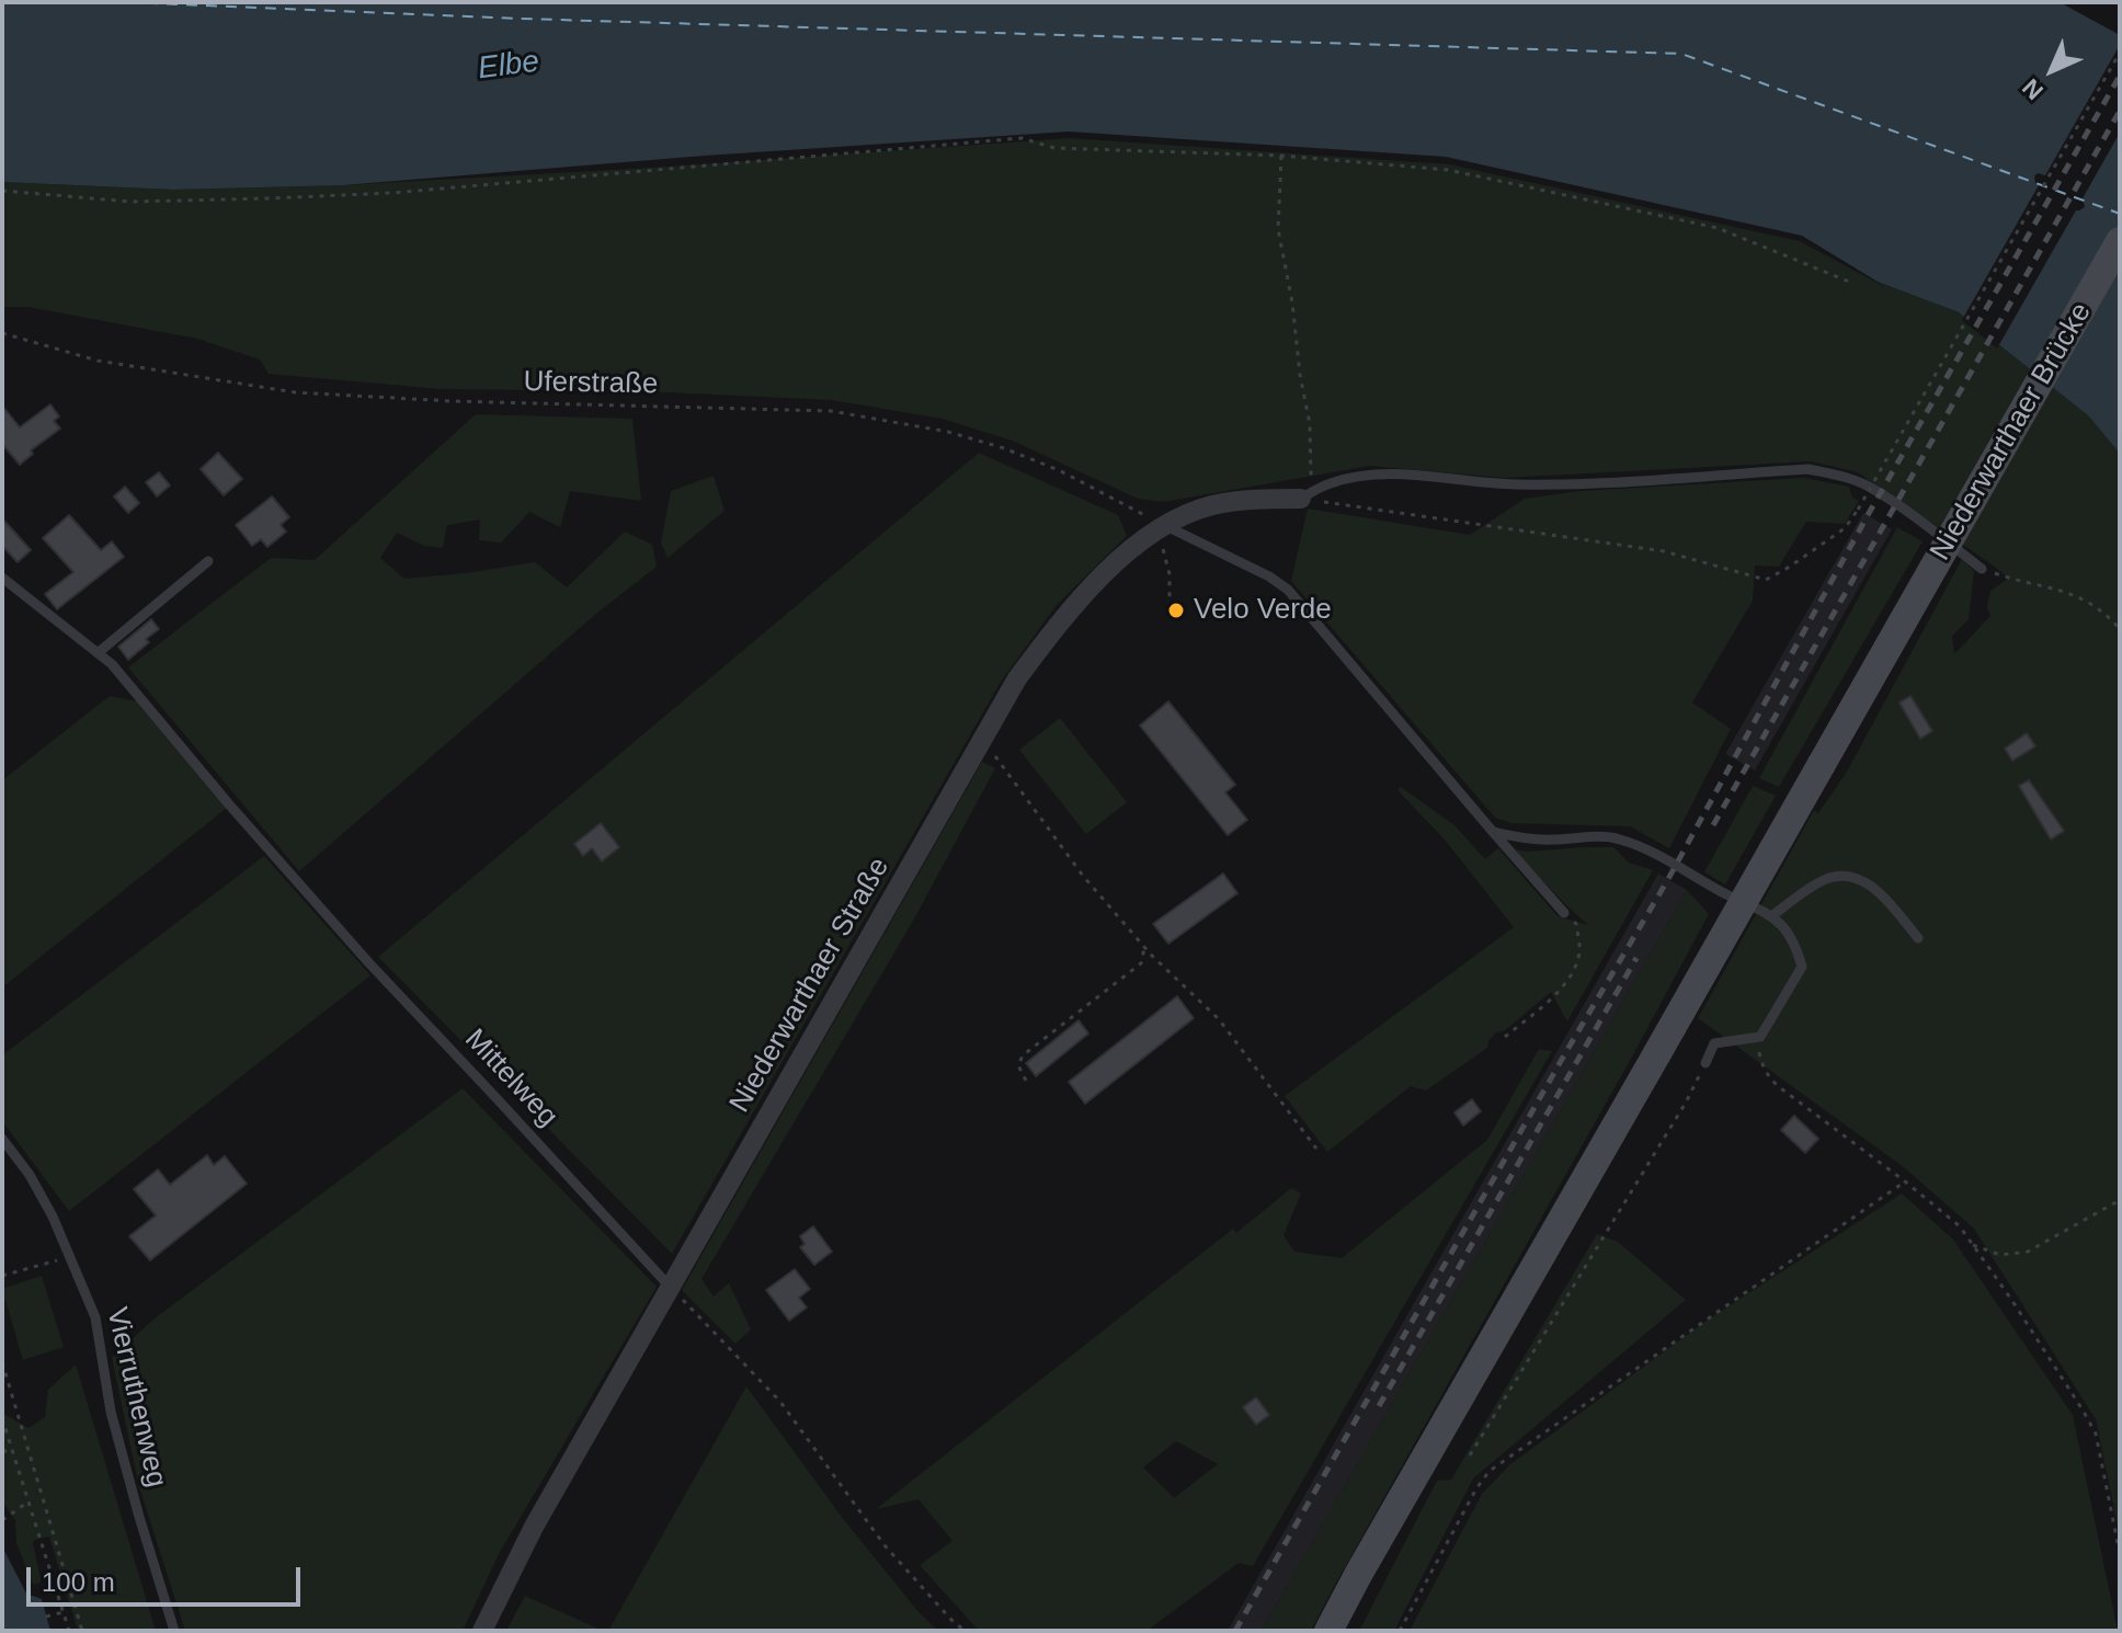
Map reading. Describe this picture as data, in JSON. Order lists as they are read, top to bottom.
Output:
{
  "streets": {
    "main road": ["Niederwarthaer Brücke"],
    "street": ["Niederwarthaer Straße"],
    "lane": ["Mittelweg", "Vierruthenweg"],
    "path": ["Uferstraße"]
  },
  "crossings": [
    ["Uferstraße", "Niederwarthaer Straße"],
    ["Niederwarthaer Straße", "Mittelweg"]
  ],
  "water": ["Elbe"],
  "places": ["Velo Verde"],
  "scale_bar": "100 m",
  "north": "bottom left"
}
